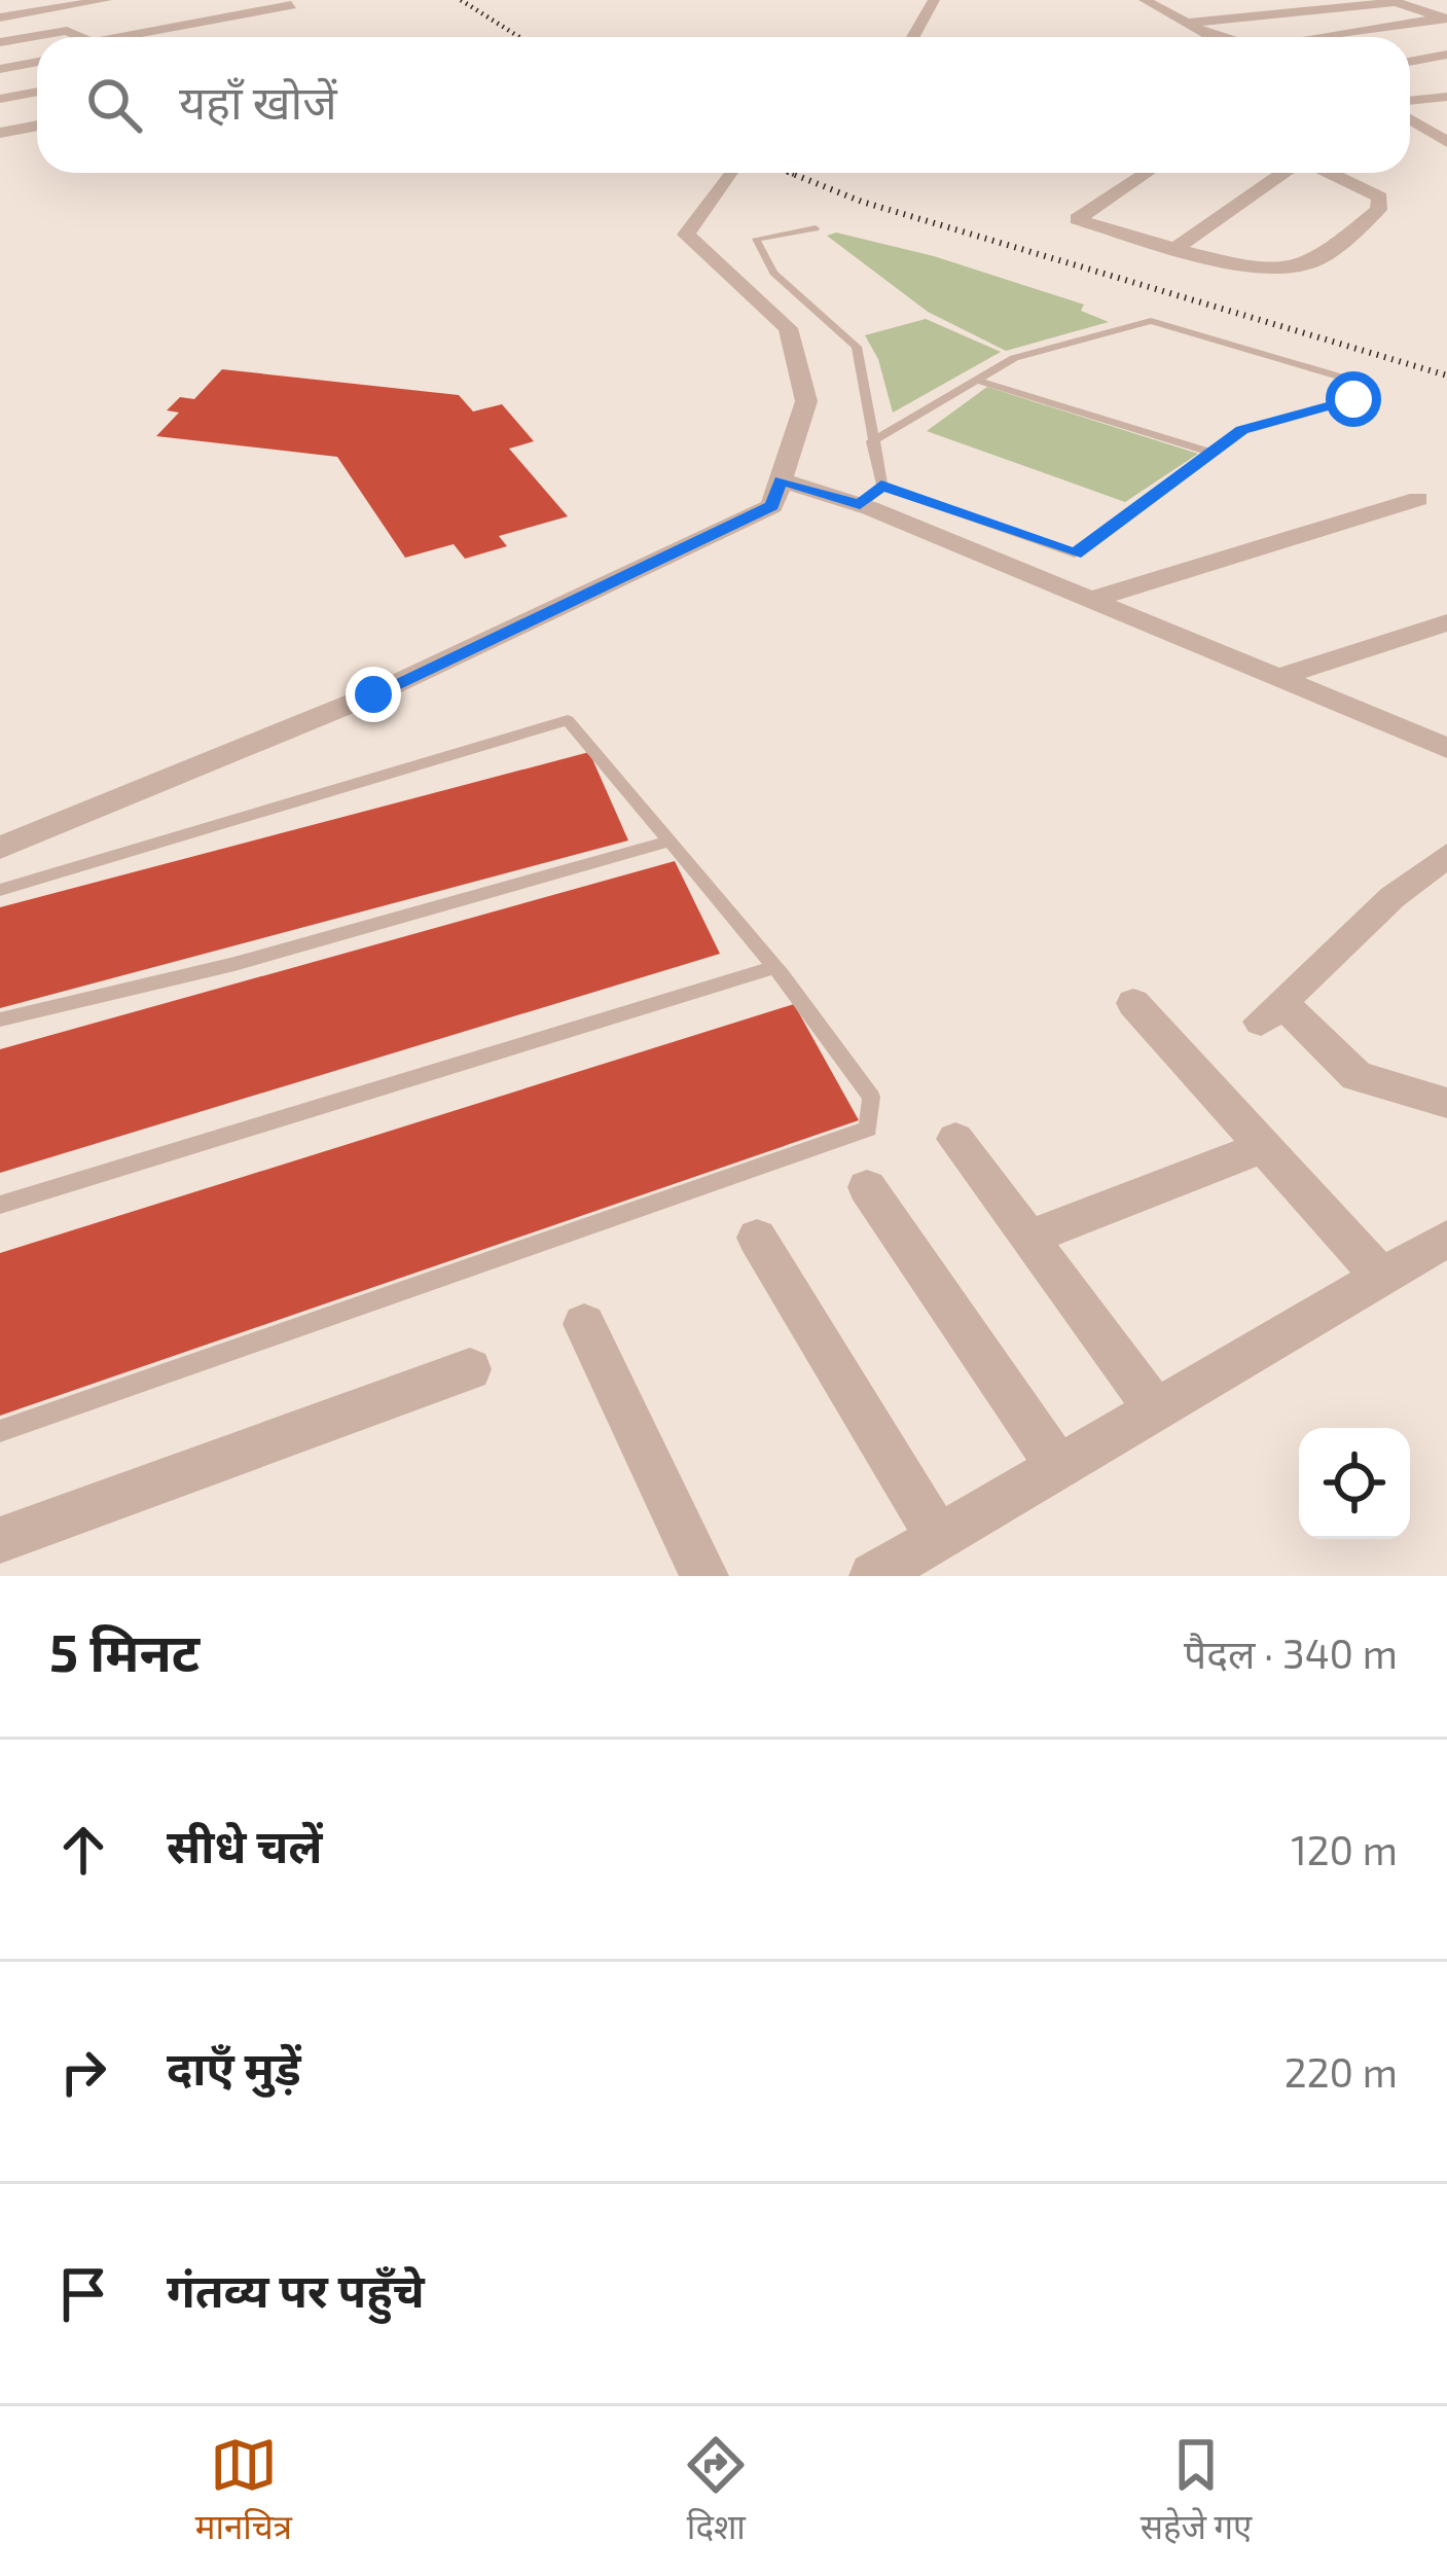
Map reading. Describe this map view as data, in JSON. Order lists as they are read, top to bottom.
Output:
{
  "page": {
    "search": "यहाँ खोजें",
    "heading": ["5 मिनट", "पैदल · 340 m"],
    "list": [
      ["सीधे चलें", "120 m"],
      ["दाएँ मुड़ें", "220 m"],
      "गंतव्य पर पहुँचे"
    ],
    "nav": ["मानचित्र", "दिशा", "सहेजे गए"]
  }
}
